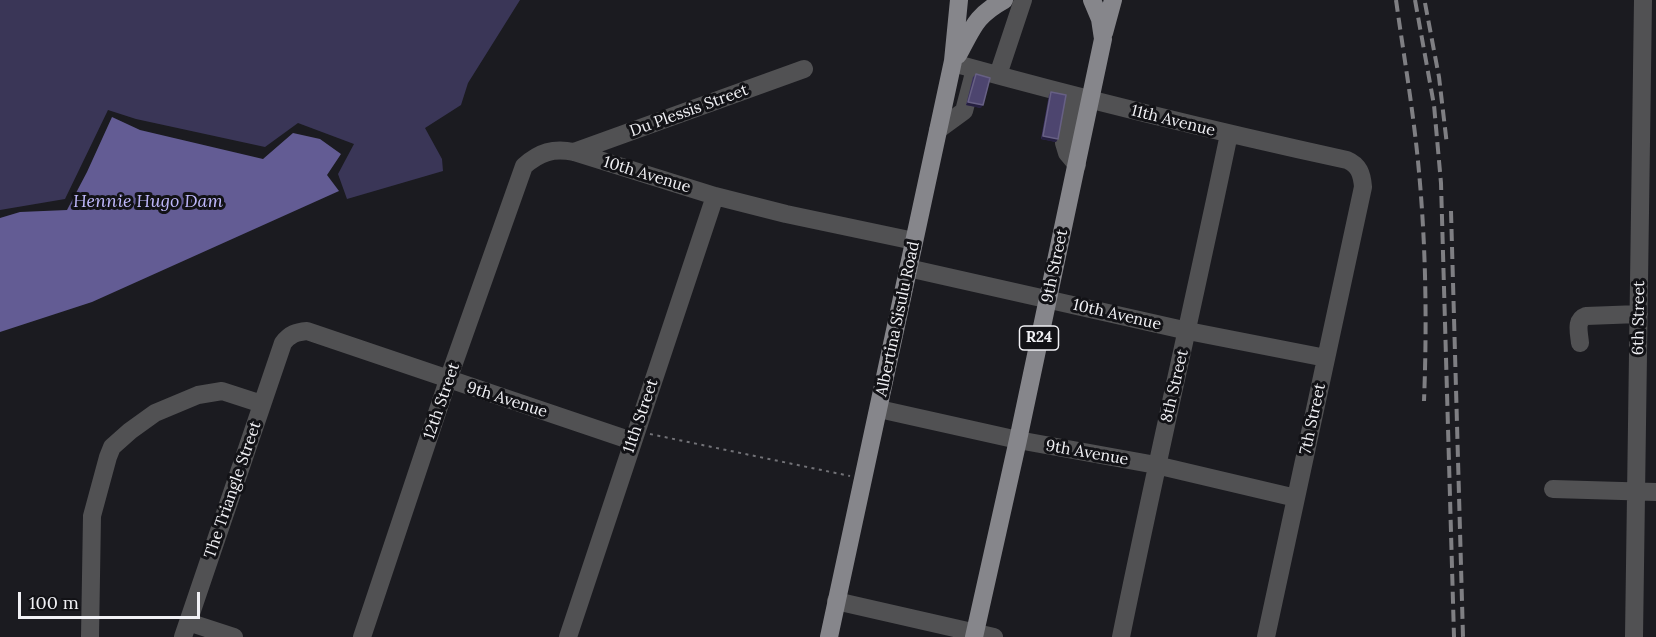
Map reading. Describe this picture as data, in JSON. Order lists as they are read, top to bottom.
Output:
{
  "streets": {
    "main road": ["9th Street", "Albertina Sisulu Road", "R24"],
    "street": [
      "Du Plessis Street",
      "11th Avenue",
      "10th Avenue",
      "6th Street",
      "8th Street",
      "9th Avenue",
      "12th Street",
      "11th Street",
      "7th Street",
      "The Triangle Street"
    ]
  },
  "crossings": [
    ["Du Plessis Street", "10th Avenue"],
    ["11th Avenue", "9th Street"],
    ["11th Avenue", "Albertina Sisulu Road"],
    ["11th Avenue", "8th Street"],
    ["11th Avenue", "7th Street"],
    ["10th Avenue", "9th Street"],
    ["10th Avenue", "Albertina Sisulu Road"],
    ["10th Avenue", "8th Street"],
    ["10th Avenue", "12th Street"],
    ["10th Avenue", "11th Street"],
    ["10th Avenue", "7th Street"],
    ["9th Street", "9th Avenue"],
    ["Albertina Sisulu Road", "9th Avenue"],
    ["8th Street", "9th Avenue"],
    ["9th Avenue", "12th Street"],
    ["9th Avenue", "11th Street"],
    ["9th Avenue", "7th Street"],
    ["9th Avenue", "The Triangle Street"]
  ],
  "water": ["Hennie Hugo Dam"],
  "scale_bar": "100 m"
}
